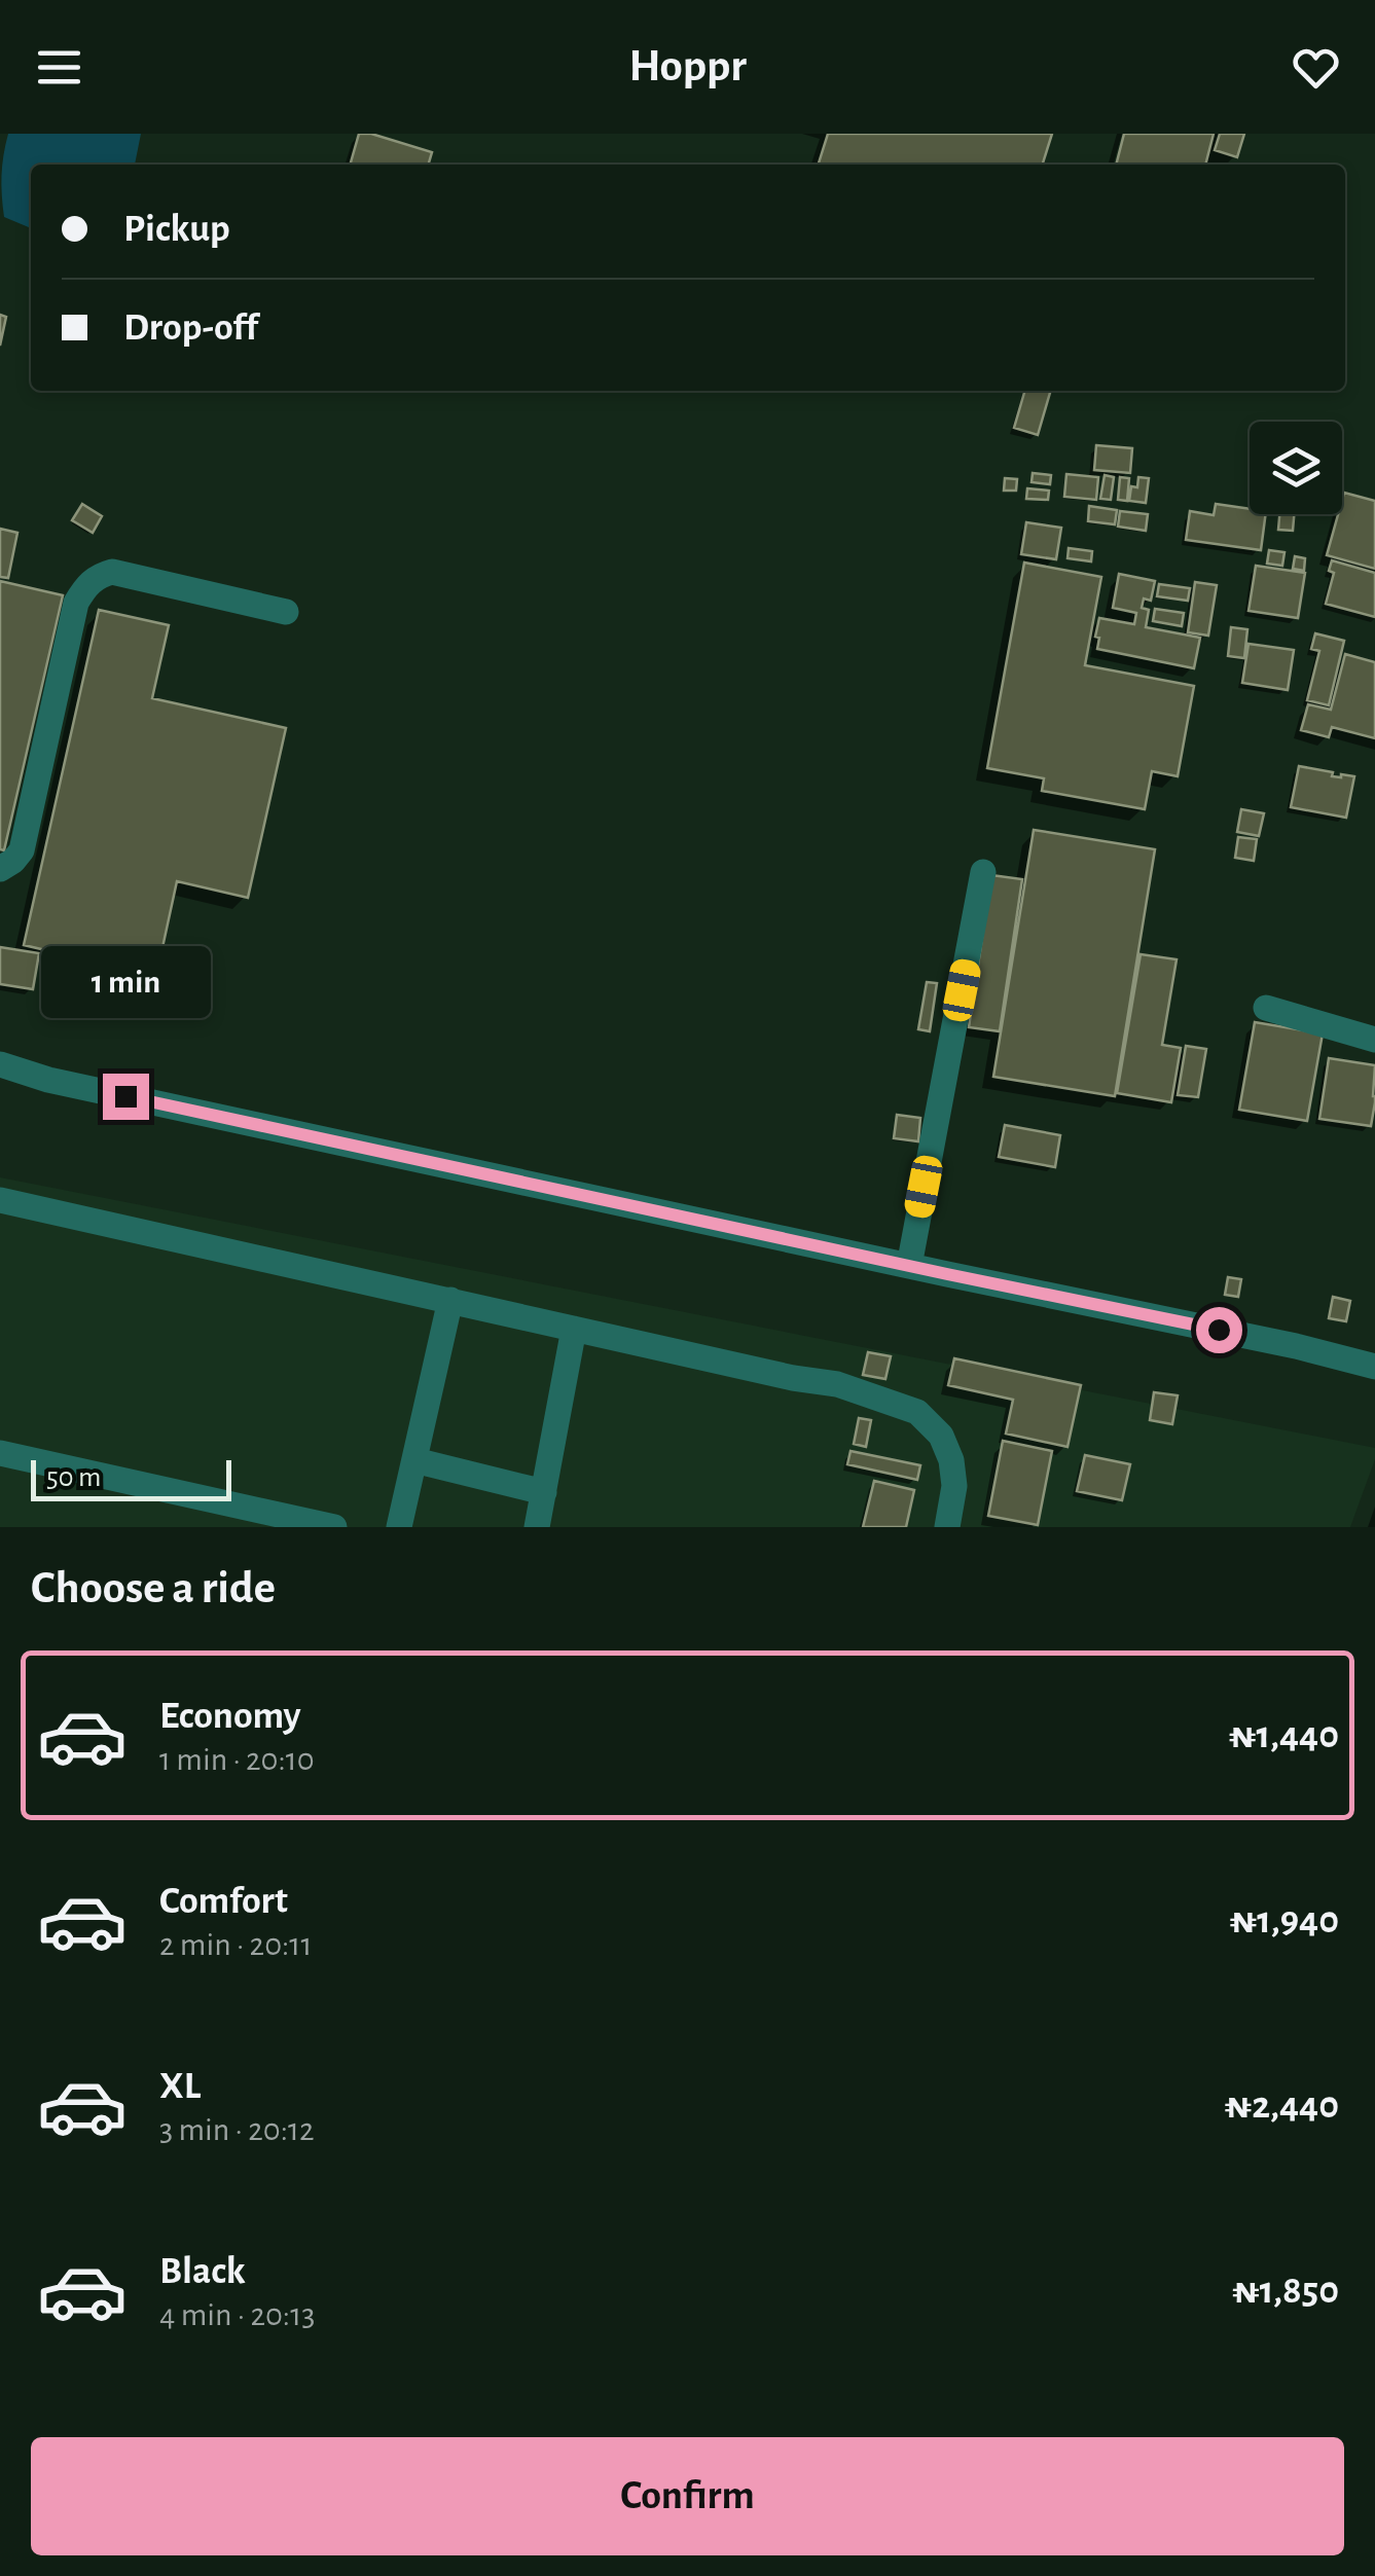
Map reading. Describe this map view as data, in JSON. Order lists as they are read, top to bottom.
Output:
{
  "scale_bar": "50 m",
  "page": {
    "header": "Hoppr",
    "banner": ["Pickup", "Drop-off"],
    "bubble": "1 min",
    "scale": "50 m",
    "heading": "Choose a ride",
    "list": [
      {
        "name": "Economy",
        "note": "1 min · 20:10",
        "value": "₦1,440"
      },
      {
        "name": "Comfort",
        "note": "2 min · 20:11",
        "value": "₦1,940"
      },
      {
        "name": "XL",
        "note": "3 min · 20:12",
        "value": "₦2,440"
      },
      {
        "name": "Black",
        "note": "4 min · 20:13",
        "value": "₦1,850"
      }
    ],
    "buttons": "Confirm"
  }
}
